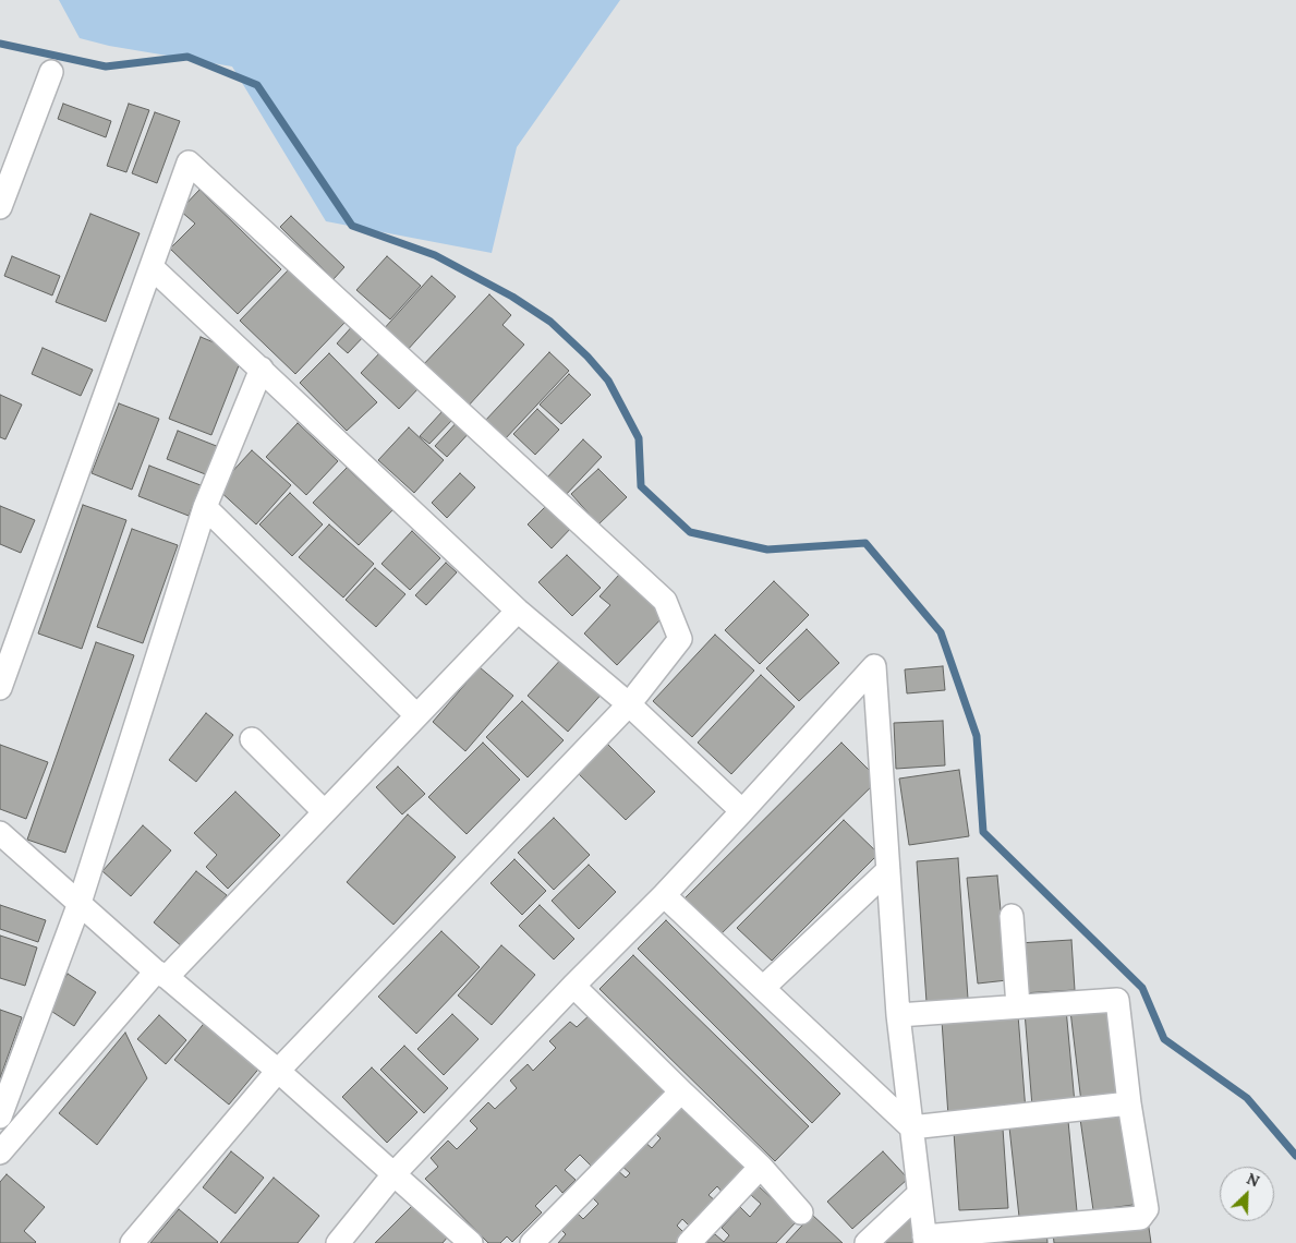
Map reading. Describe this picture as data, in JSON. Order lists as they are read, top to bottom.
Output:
{
  "north": "top right"
}
